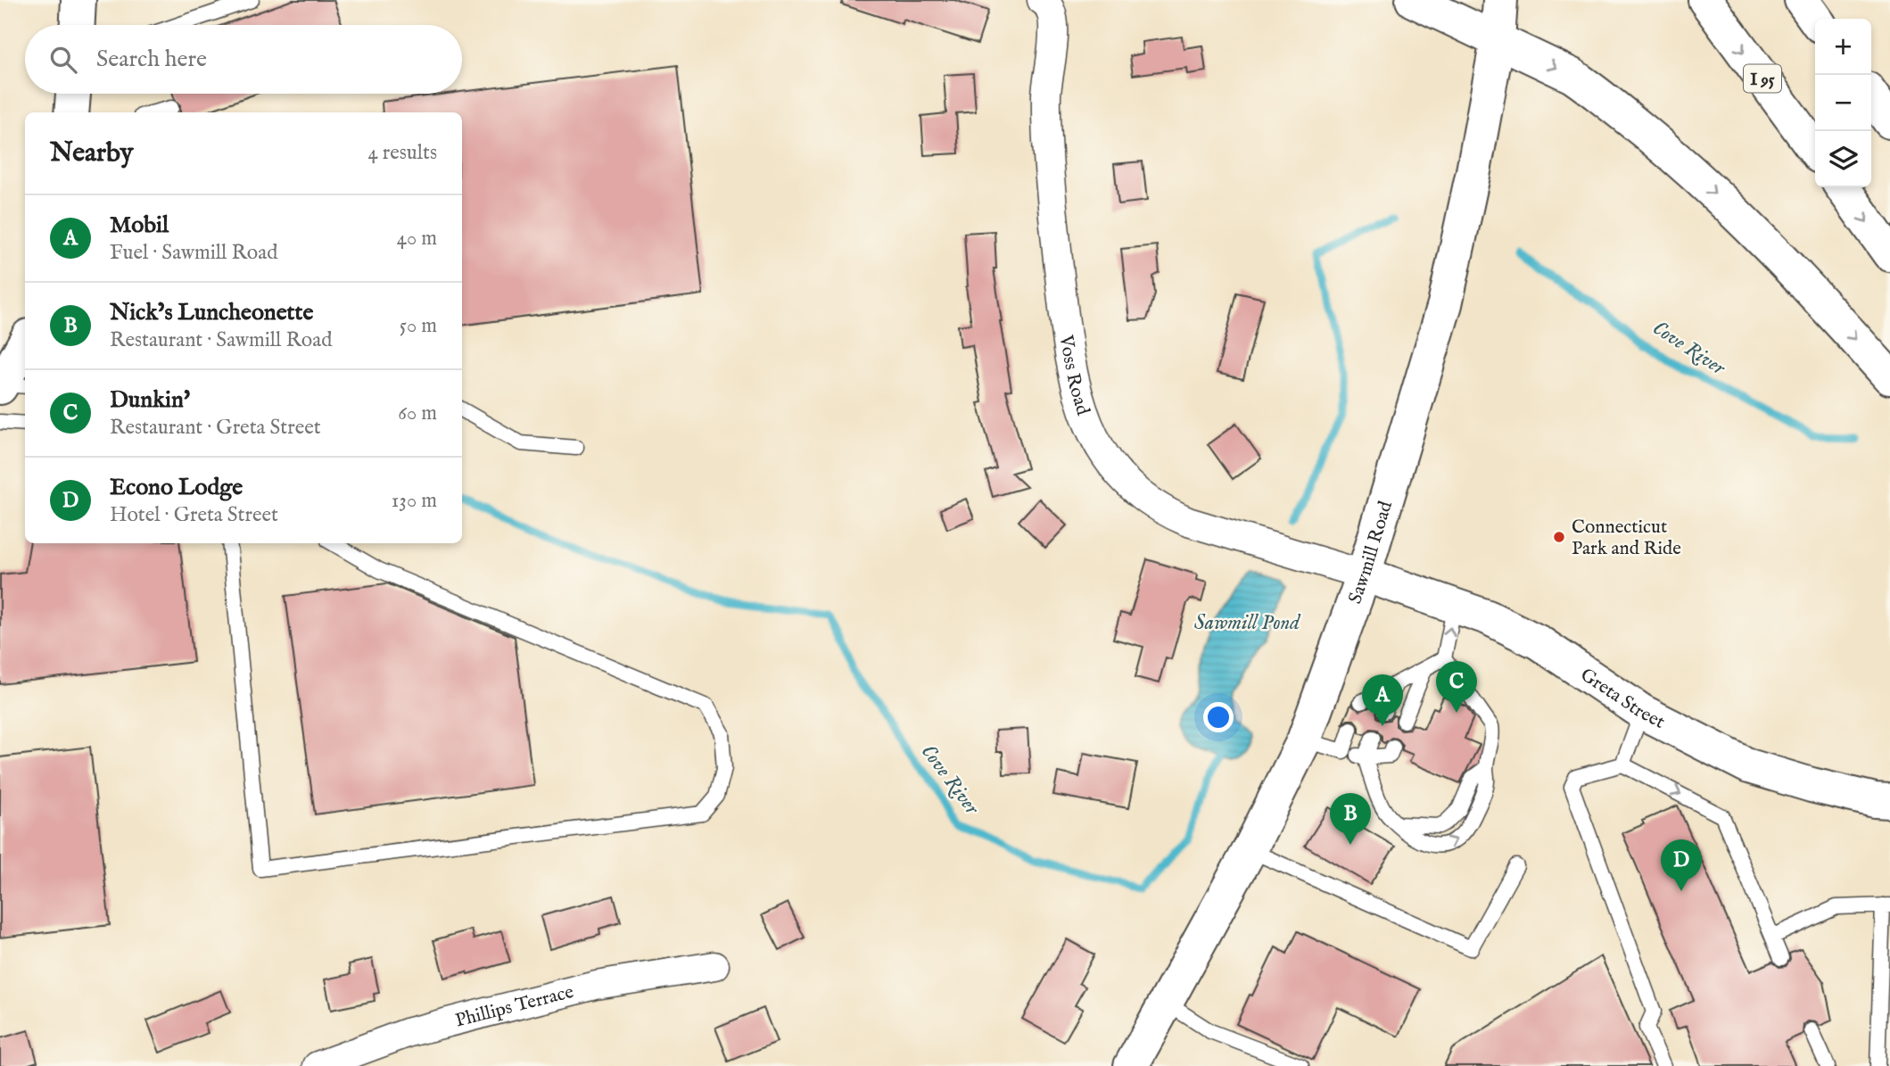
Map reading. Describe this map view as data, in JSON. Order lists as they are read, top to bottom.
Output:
{
  "streets": {
    "main road": ["I 95", "Sawmill Road", "Greta Street"],
    "street": ["Voss Road", "Phillips Terrace"]
  },
  "crossings": [
    ["Voss Road", "Sawmill Road"],
    ["Voss Road", "Greta Street"],
    ["Sawmill Road", "Greta Street"]
  ],
  "water": ["Cove River", "Sawmill Pond"],
  "places": ["Connecticut Park and Ride"],
  "page": {
    "map_buttons": ["+", "−"],
    "search": "Search here",
    "heading": ["Nearby", "4 results"],
    "list": [
      {
        "mark": "A",
        "name": "Mobil",
        "note": "Fuel · Sawmill Road",
        "value": "40 m"
      },
      {
        "mark": "B",
        "name": "Nick’s Luncheonette",
        "note": "Restaurant · Sawmill Road",
        "value": "50 m"
      },
      {
        "mark": "C",
        "name": "Dunkin'",
        "note": "Restaurant · Greta Street",
        "value": "60 m"
      },
      {
        "mark": "D",
        "name": "Econo Lodge",
        "note": "Hotel · Greta Street",
        "value": "130 m"
      }
    ],
    "pins": [
      "C",
      "A",
      "B",
      "D"
    ]
  }
}
